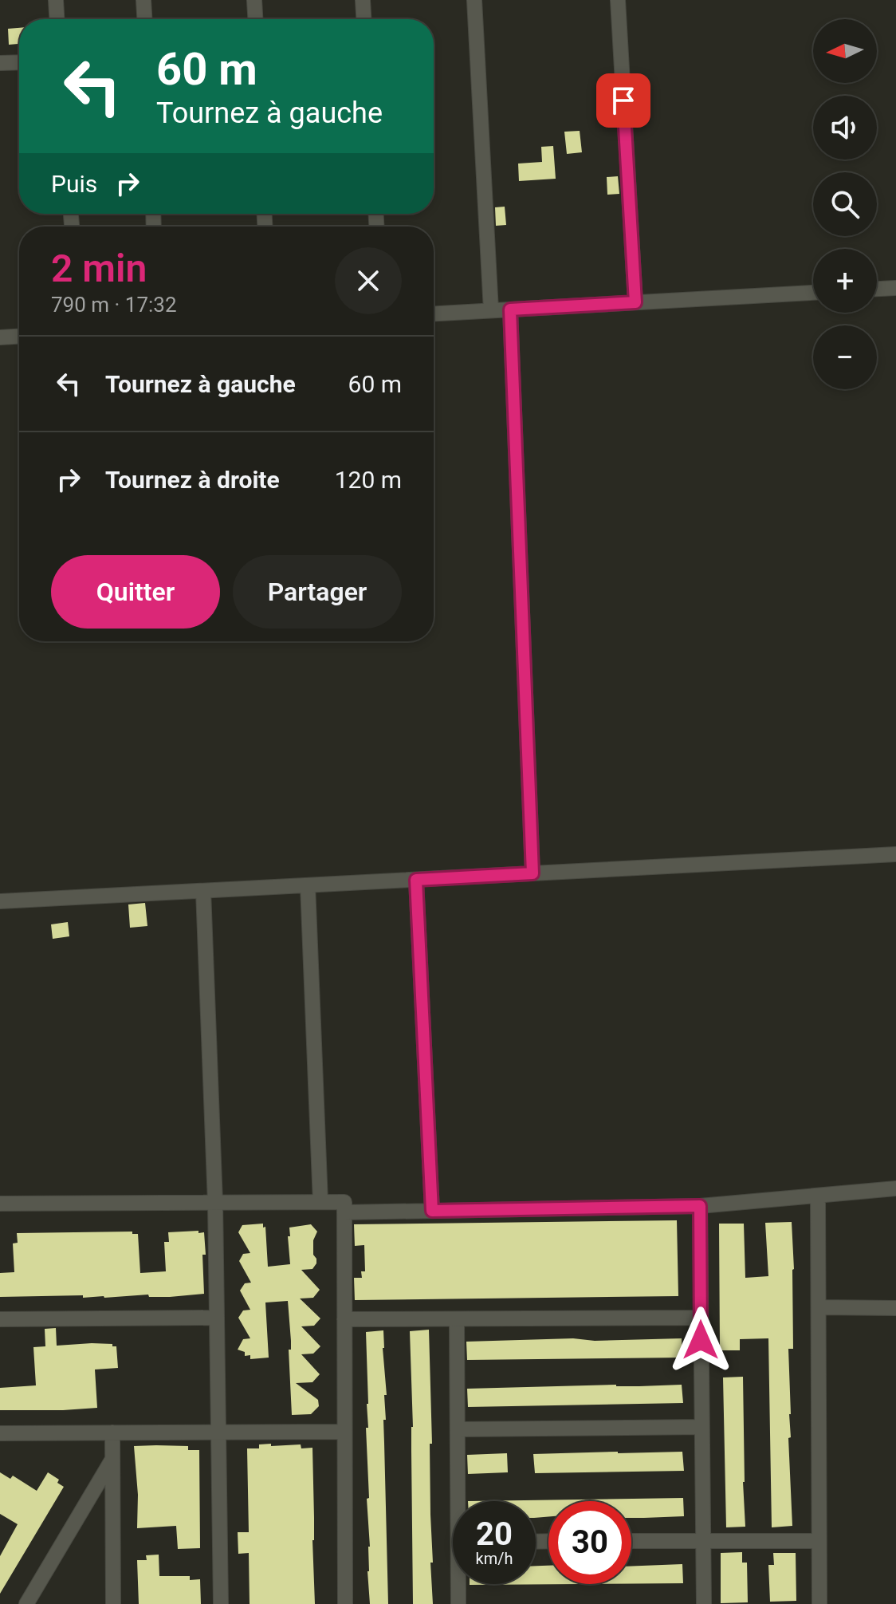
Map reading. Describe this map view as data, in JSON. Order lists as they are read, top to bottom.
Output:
{
  "north": "left",
  "page": {
    "map_buttons": ["+", "−"],
    "turn": ["60 m", "Tournez à gauche"],
    "then": "Puis",
    "heading": ["2 min", "790 m · 17:32"],
    "list": [
      {
        "name": "Tournez à gauche",
        "value": "60 m"
      },
      {
        "name": "Tournez à droite",
        "value": "120 m"
      }
    ],
    "buttons": ["Quitter", "Partager"],
    "speed": "20 km/h",
    "limit": "30"
  }
}
